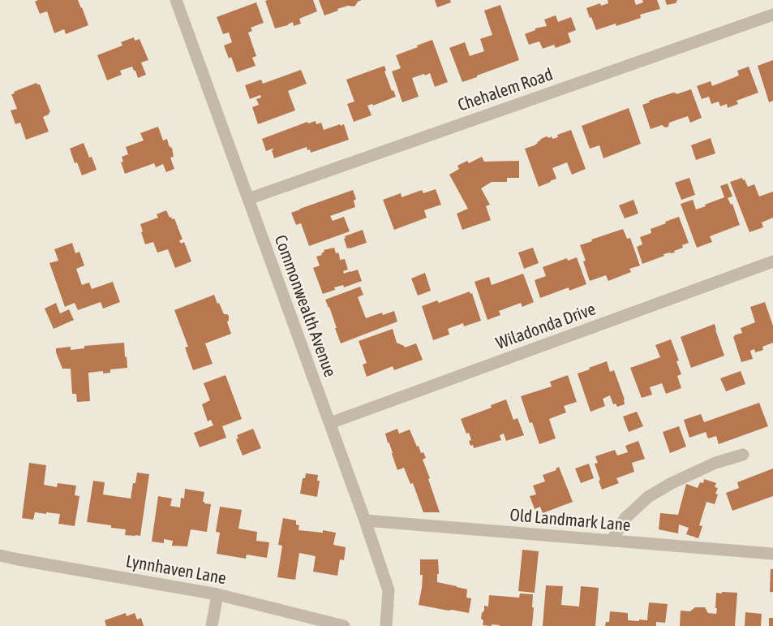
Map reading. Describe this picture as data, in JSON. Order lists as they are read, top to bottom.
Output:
{
  "streets": {
    "street": [
      "Chehalem Road",
      "Commonwealth Avenue",
      "Wiladonda Drive",
      "Old Landmark Lane",
      "Lynnhaven Lane"
    ]
  },
  "crossings": [
    ["Chehalem Road", "Commonwealth Avenue"],
    ["Commonwealth Avenue", "Wiladonda Drive"],
    ["Commonwealth Avenue", "Old Landmark Lane"]
  ]
}
